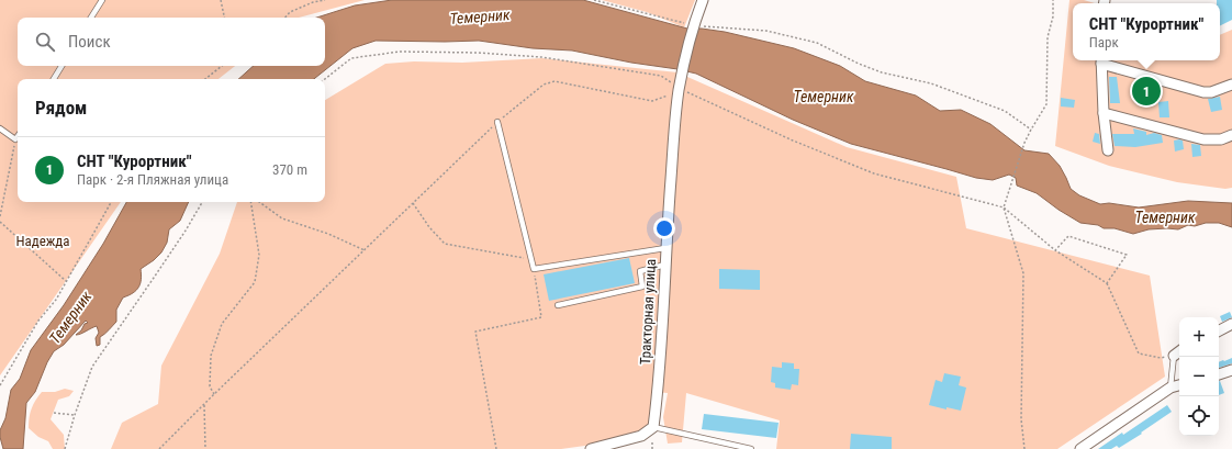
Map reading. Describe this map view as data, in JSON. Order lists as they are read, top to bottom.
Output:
{
  "streets": {
    "street": ["Тракторная улица"]
  },
  "water": ["Темерник"],
  "parks": ["Надежда"],
  "page": {
    "popup": ["СНТ \"Курортник\"", "Парк"],
    "search": "Поиск",
    "pins": "1",
    "heading": "Рядом",
    "list": [
      {
        "mark": "1",
        "name": "СНТ \"Курортник\"",
        "note": "Парк · 2-я Пляжная улица",
        "value": "370 m"
      }
    ],
    "map_buttons": ["+", "−"]
  }
}
